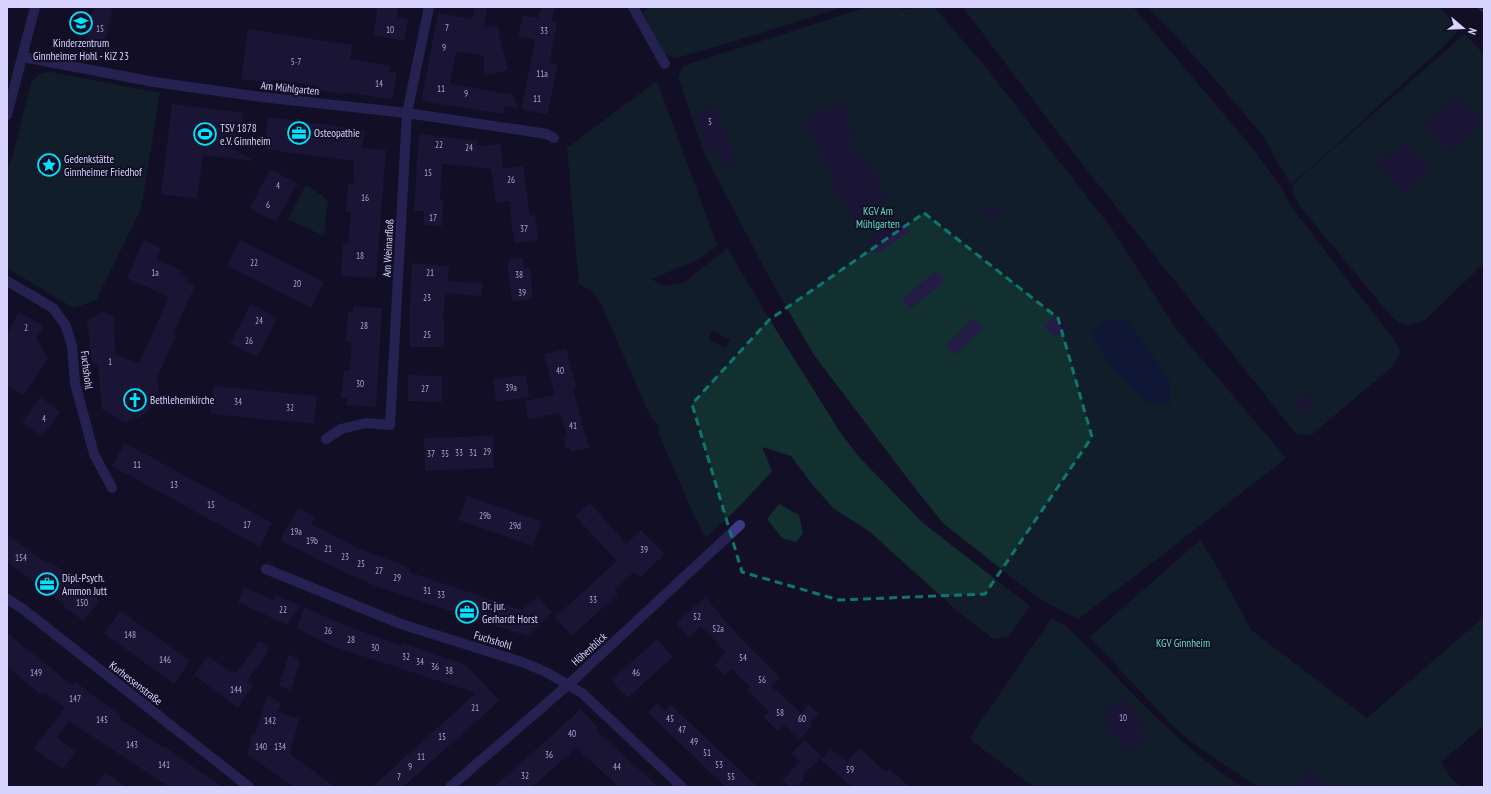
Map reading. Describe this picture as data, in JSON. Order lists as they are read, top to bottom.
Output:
{
  "streets": {
    "street": [
      "Am Mühlgarten",
      "Am Weimarfloß",
      "Fuchshohl",
      "Höhenblick",
      "Kurhessenstraße"
    ]
  },
  "crossings": [
    ["Am Mühlgarten", "Am Weimarfloß"],
    ["Fuchshohl", "Höhenblick"]
  ],
  "parks": ["KGV Am Mühlgarten", "KGV Ginnheim"],
  "places": {
    "school or university": ["Kinderzentrum Ginnheimer Hohl - KiZ 23"],
    "office": ["Osteopathie", "Dipl.-Psych. Ammon Jutt", "Dr. jur. Gerhardt Horst"],
    "sports": ["TSV 1878 e.V. Ginnheim"],
    "place": ["Gedenkstätte Ginnheimer Friedhof"],
    "church": ["Bethlehemkirche"]
  },
  "house_numbers": [
    "7",
    "15",
    "10",
    "33",
    "9",
    "5-7",
    "11a",
    "14",
    "11",
    "9",
    "11",
    "5",
    "22",
    "24",
    "15",
    "26",
    "4",
    "16",
    "6",
    "17",
    "37",
    "18",
    "22",
    "1a",
    "21",
    "38",
    "20",
    "39",
    "23",
    "24",
    "28",
    "2",
    "25",
    "26",
    "1",
    "40",
    "30",
    "39a",
    "27",
    "34",
    "32",
    "4",
    "41",
    "29",
    "33",
    "31",
    "37",
    "35",
    "11",
    "13",
    "15",
    "29b",
    "17",
    "29d",
    "19a",
    "19b",
    "21",
    "39",
    "23",
    "154",
    "25",
    "27",
    "29",
    "31",
    "33",
    "33",
    "150",
    "22",
    "52",
    "52a",
    "26",
    "148",
    "28",
    "30",
    "32",
    "54",
    "146",
    "34",
    "36",
    "38",
    "149",
    "46",
    "56",
    "144",
    "147",
    "21",
    "58",
    "10",
    "45",
    "60",
    "145",
    "142",
    "47",
    "40",
    "15",
    "49",
    "143",
    "140",
    "134",
    "51",
    "36",
    "11",
    "141",
    "53",
    "9",
    "44",
    "59",
    "32",
    "7",
    "55"
  ],
  "north": "right"
}
